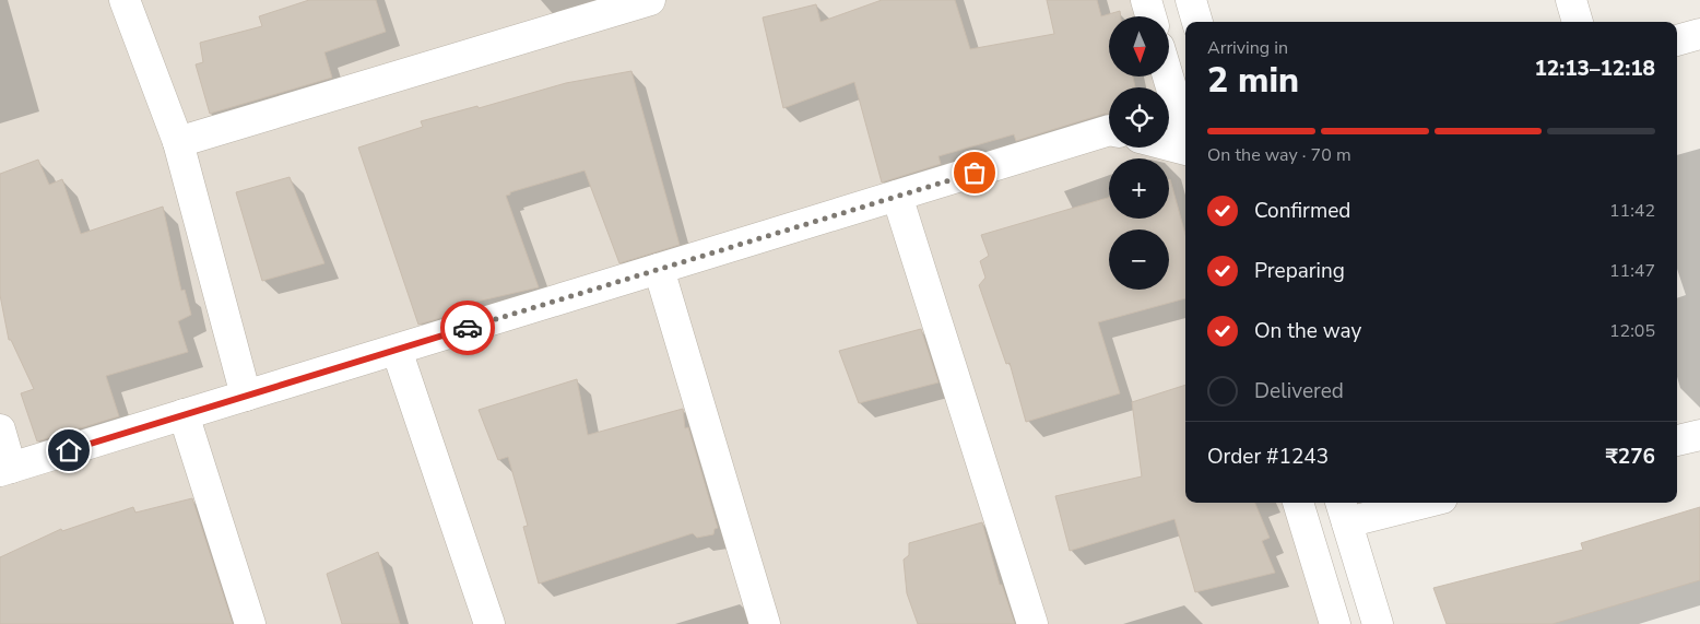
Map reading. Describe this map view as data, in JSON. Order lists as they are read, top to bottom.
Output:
{
  "north": "bottom",
  "page": {
    "map_buttons": ["+", "−"],
    "heading": ["2 min", "Arriving in", "12:13–12:18"],
    "panel": ["Order #1243", "₹276"],
    "bar": "On the way · 70 m",
    "list": [
      ["Confirmed", "11:42"],
      ["Preparing", "11:47"],
      ["On the way", "12:05"],
      "Delivered"
    ]
  }
}
